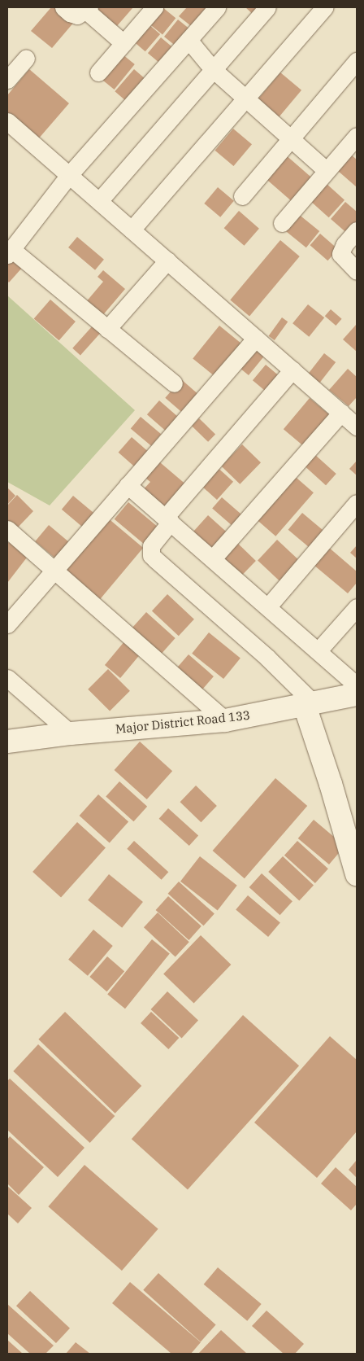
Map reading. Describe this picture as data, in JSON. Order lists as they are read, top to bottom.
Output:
{
  "streets": {
    "main road": ["Major District Road 133"]
  }
}
